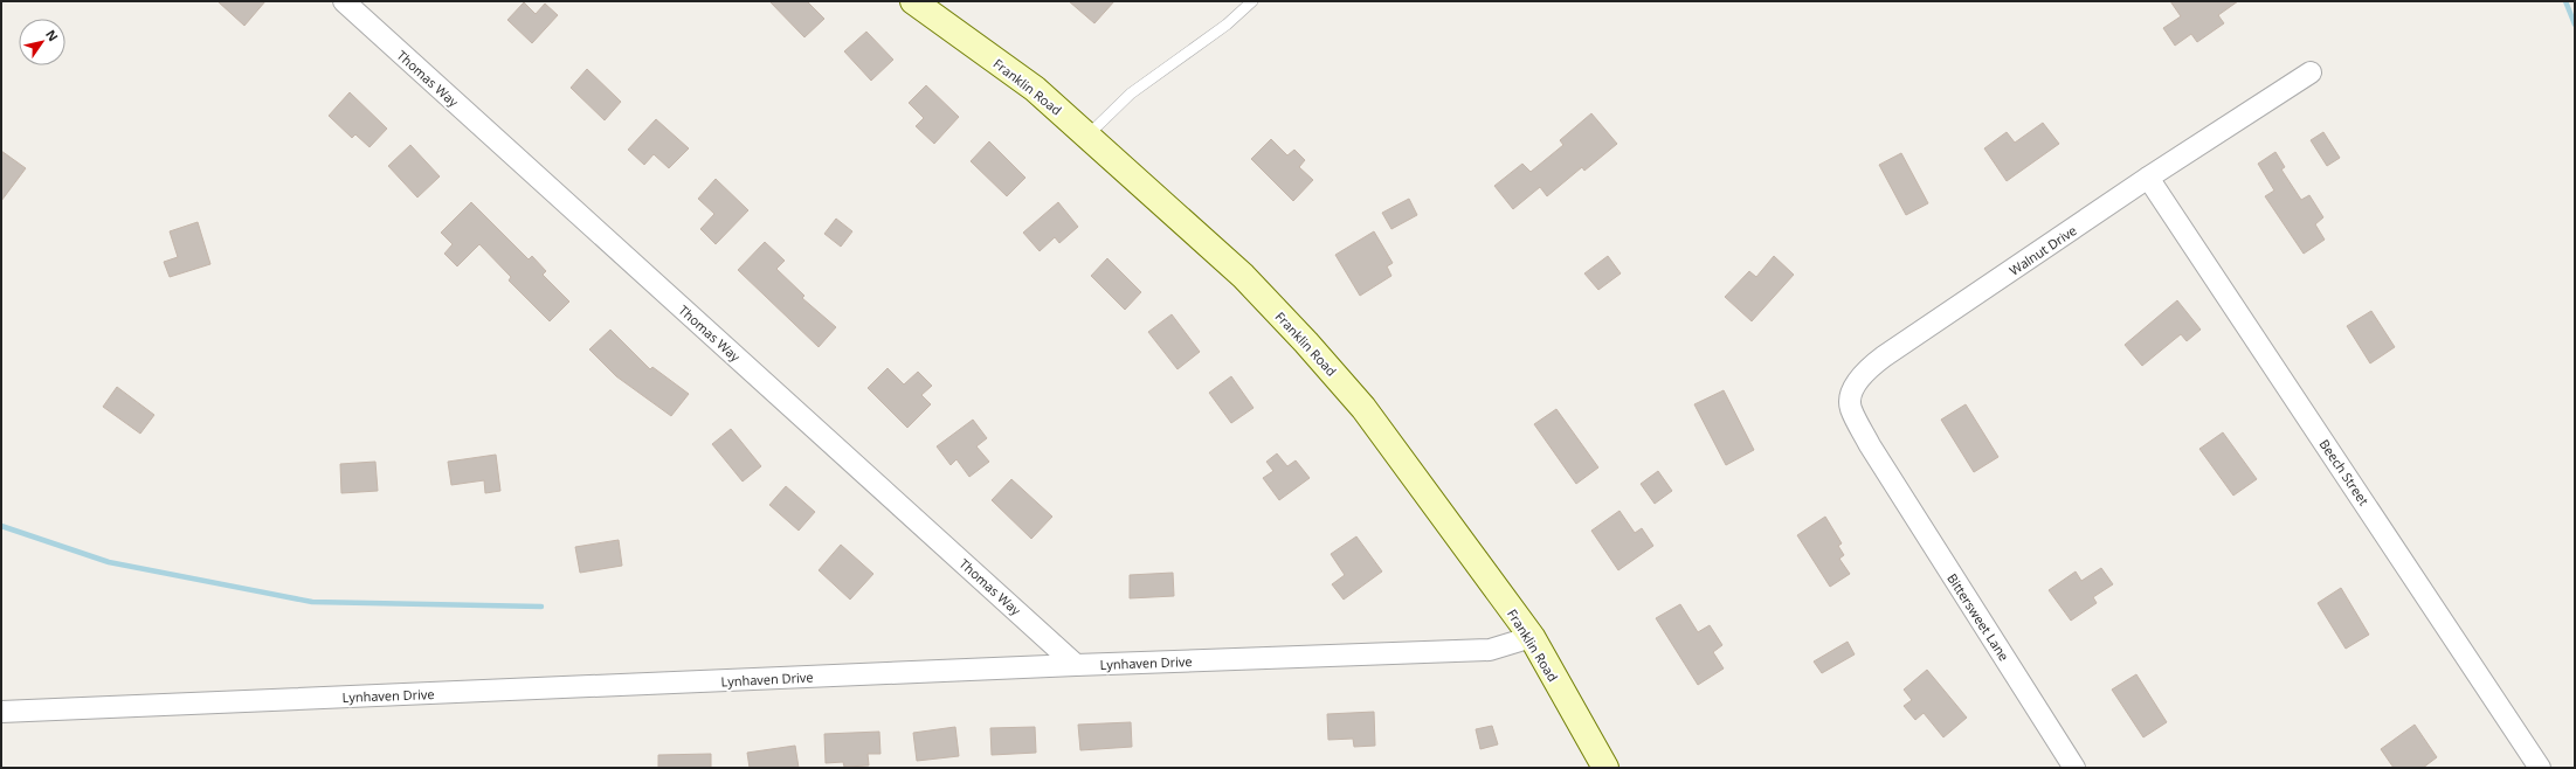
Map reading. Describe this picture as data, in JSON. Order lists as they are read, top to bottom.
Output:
{
  "streets": {
    "main road": ["Franklin Road"],
    "street": [
      "Thomas Way",
      "Walnut Drive",
      "Beech Street",
      "Bittersweet Lane",
      "Lynhaven Drive"
    ]
  },
  "crossings": [
    ["Thomas Way", "Lynhaven Drive"],
    ["Franklin Road", "Lynhaven Drive"],
    ["Walnut Drive", "Beech Street"],
    ["Walnut Drive", "Bittersweet Lane"]
  ],
  "north": "top right"
}
